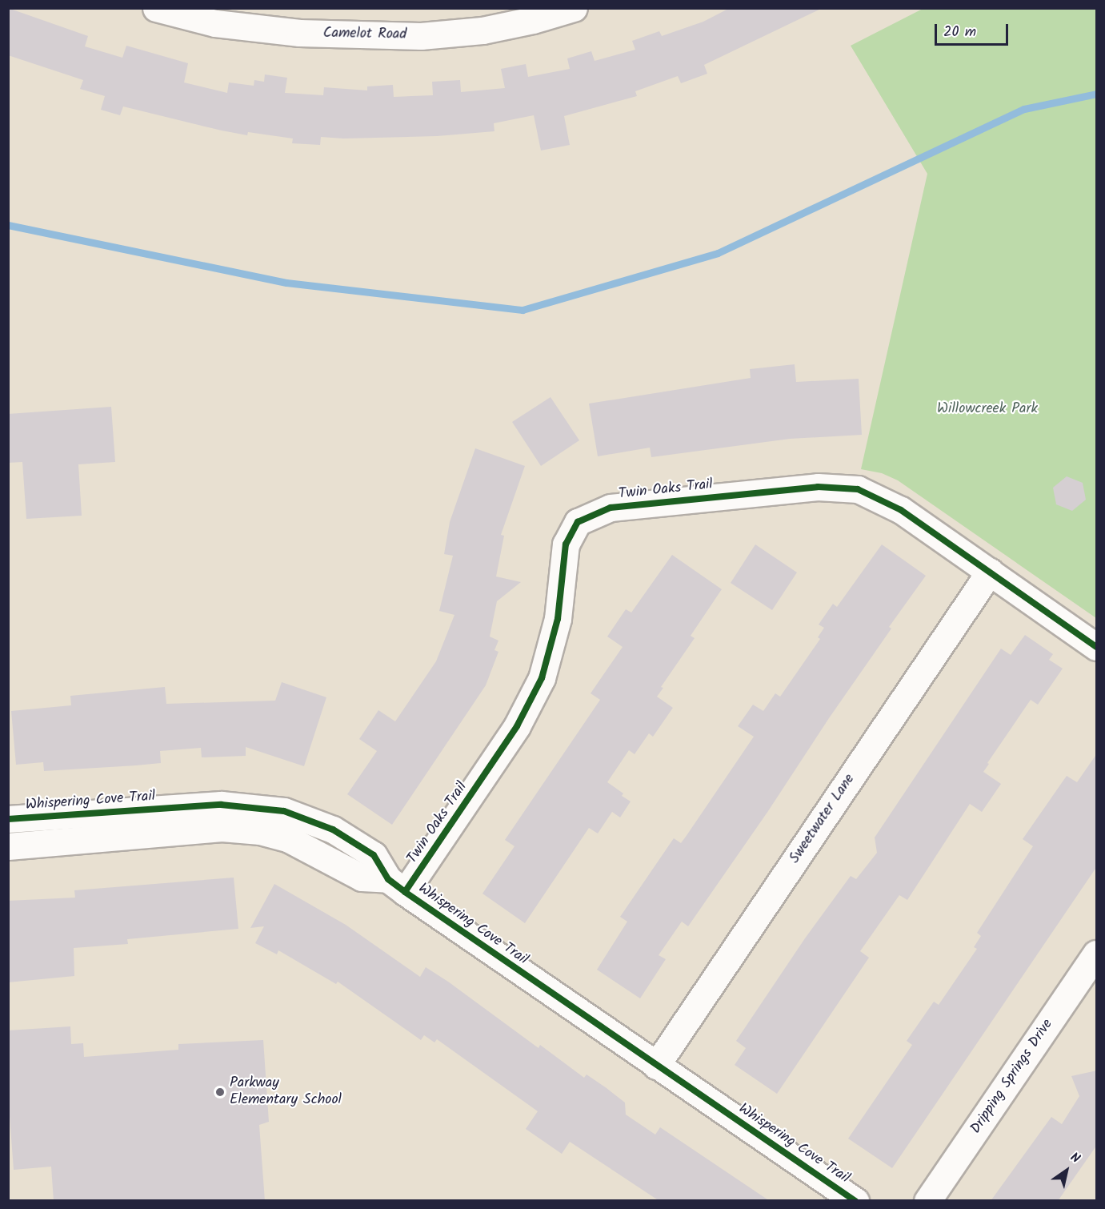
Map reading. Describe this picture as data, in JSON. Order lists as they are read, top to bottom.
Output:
{
  "streets": {
    "street": [
      "Camelot Road",
      "Twin Oaks Trail",
      "Whispering Cove Trail",
      "Sweetwater Lane",
      "Dripping Springs Drive"
    ]
  },
  "crossings": [
    ["Twin Oaks Trail", "Whispering Cove Trail"],
    ["Twin Oaks Trail", "Sweetwater Lane"],
    ["Whispering Cove Trail", "Sweetwater Lane"]
  ],
  "parks": ["Willowcreek Park"],
  "places": ["Parkway Elementary School"],
  "scale_bar": "20 m",
  "north": "top right"
}
